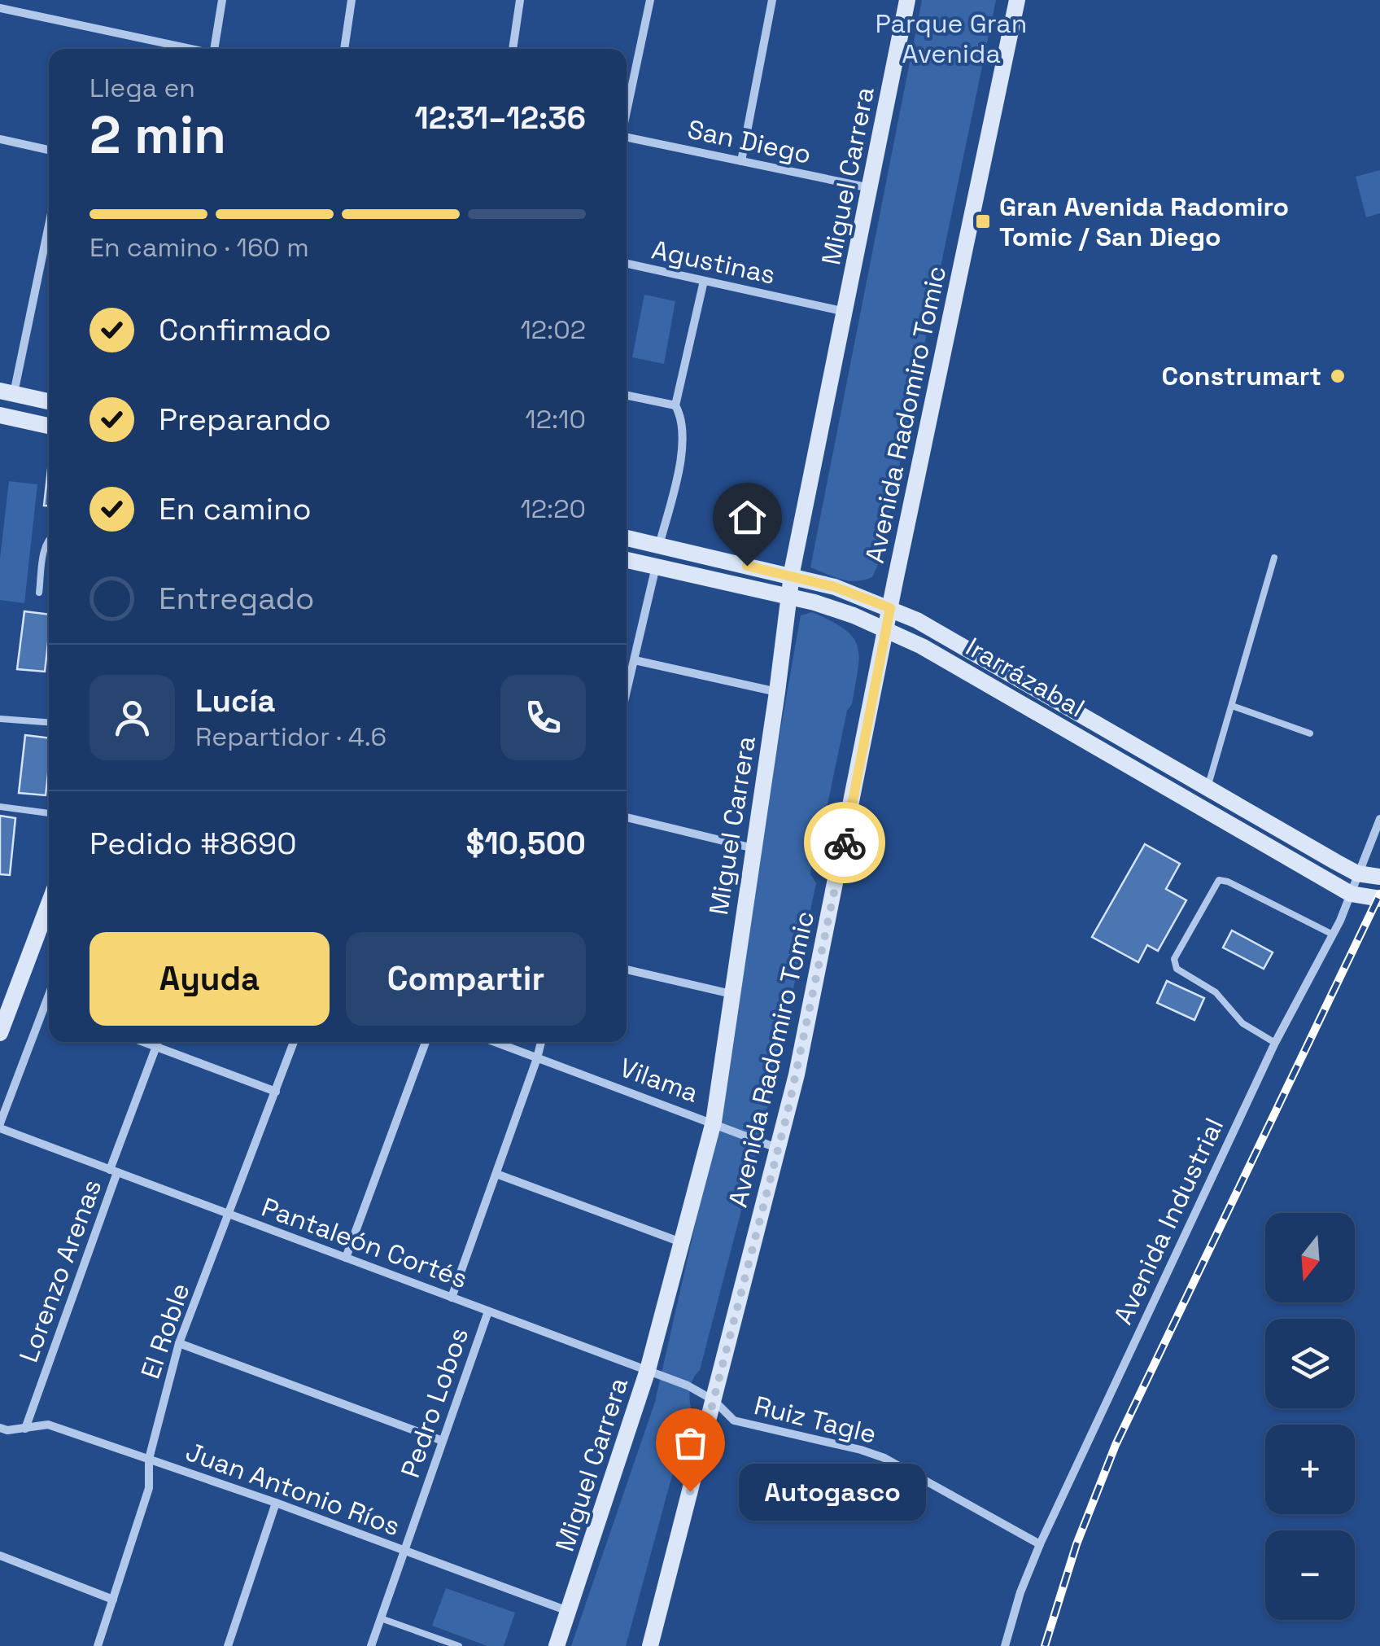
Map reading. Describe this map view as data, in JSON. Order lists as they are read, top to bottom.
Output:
{
  "streets": {
    "main road": ["Miguel Carrera", "Avenida Radomiro Tomic", "Irarrázabal"],
    "street": [
      "San Diego",
      "Agustinas",
      "Vilama",
      "Avenida Industrial",
      "Pantaleón Cortés",
      "Lorenzo Arenas",
      "El Roble",
      "Pedro Lobos",
      "Ruiz Tagle",
      "Juan Antonio Ríos"
    ]
  },
  "crossings": [
    ["San Diego", "Miguel Carrera"],
    ["Miguel Carrera", "Agustinas"],
    ["Miguel Carrera", "Irarrázabal"],
    ["Miguel Carrera", "Vilama"],
    ["Miguel Carrera", "Pantaleón Cortés"],
    ["Miguel Carrera", "Juan Antonio Ríos"],
    ["Avenida Radomiro Tomic", "Irarrázabal"],
    ["Avenida Radomiro Tomic", "Vilama"],
    ["Avenida Radomiro Tomic", "Pantaleón Cortés"],
    ["Avenida Radomiro Tomic", "Ruiz Tagle"],
    ["Irarrázabal", "Avenida Industrial"],
    ["Vilama", "Pedro Lobos"],
    ["Avenida Industrial", "Ruiz Tagle"],
    ["Pantaleón Cortés", "Lorenzo Arenas"],
    ["Pantaleón Cortés", "El Roble"],
    ["Pantaleón Cortés", "Pedro Lobos"],
    ["Pantaleón Cortés", "Ruiz Tagle"],
    ["Lorenzo Arenas", "Juan Antonio Ríos"],
    ["El Roble", "Juan Antonio Ríos"],
    ["Pedro Lobos", "Juan Antonio Ríos"]
  ],
  "parks": ["Parque Gran Avenida"],
  "places": {
    "transit": ["Gran Avenida Radomiro Tomic / San Diego"],
    "other": ["Construmart", "Autogasco"]
  },
  "north": "bottom",
  "page": {
    "heading": ["2 min", "Llega en", "12:31–12:36"],
    "panel": [
      "Lucía",
      "Repartidor · 4.6",
      "Pedido #8690",
      "$10,500"
    ],
    "bar": "En camino · 160 m",
    "list": [
      ["Confirmado", "12:02"],
      ["Preparando", "12:10"],
      ["En camino", "12:20"],
      "Entregado"
    ],
    "buttons": ["Ayuda", "Compartir"],
    "map_buttons": ["+", "−"],
    "bubble": "Autogasco"
  }
}
